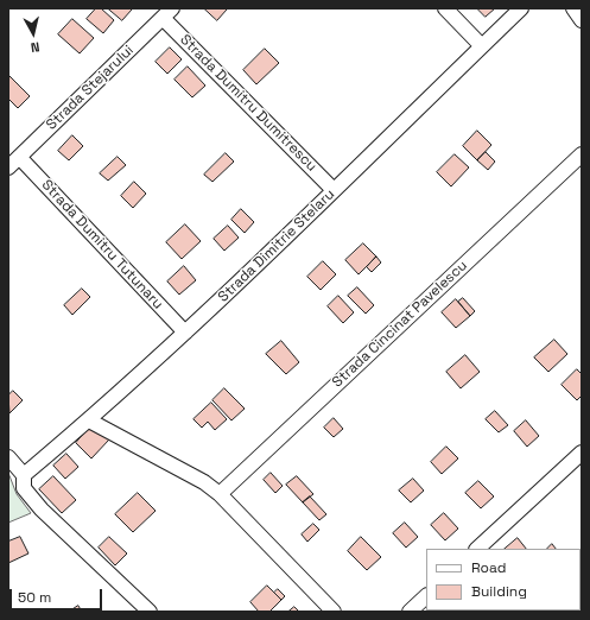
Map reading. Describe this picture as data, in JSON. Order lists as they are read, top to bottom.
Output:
{
  "streets": {
    "street": [
      "Strada Stejarului",
      "Strada Dumitru Dumitrescu",
      "Strada Dumitru Tutunaru",
      "Strada Dimitrie Stelaru",
      "Strada Cincinat Pavelescu"
    ]
  },
  "crossings": [
    ["Strada Stejarului", "Strada Dumitru Dumitrescu"],
    ["Strada Stejarului", "Strada Dumitru Tutunaru"],
    ["Strada Dumitru Dumitrescu", "Strada Dimitrie Stelaru"],
    ["Strada Dumitru Tutunaru", "Strada Dimitrie Stelaru"]
  ],
  "legend": ["Road", "Building"],
  "scale_bar": "50 m",
  "north": "bottom"
}
